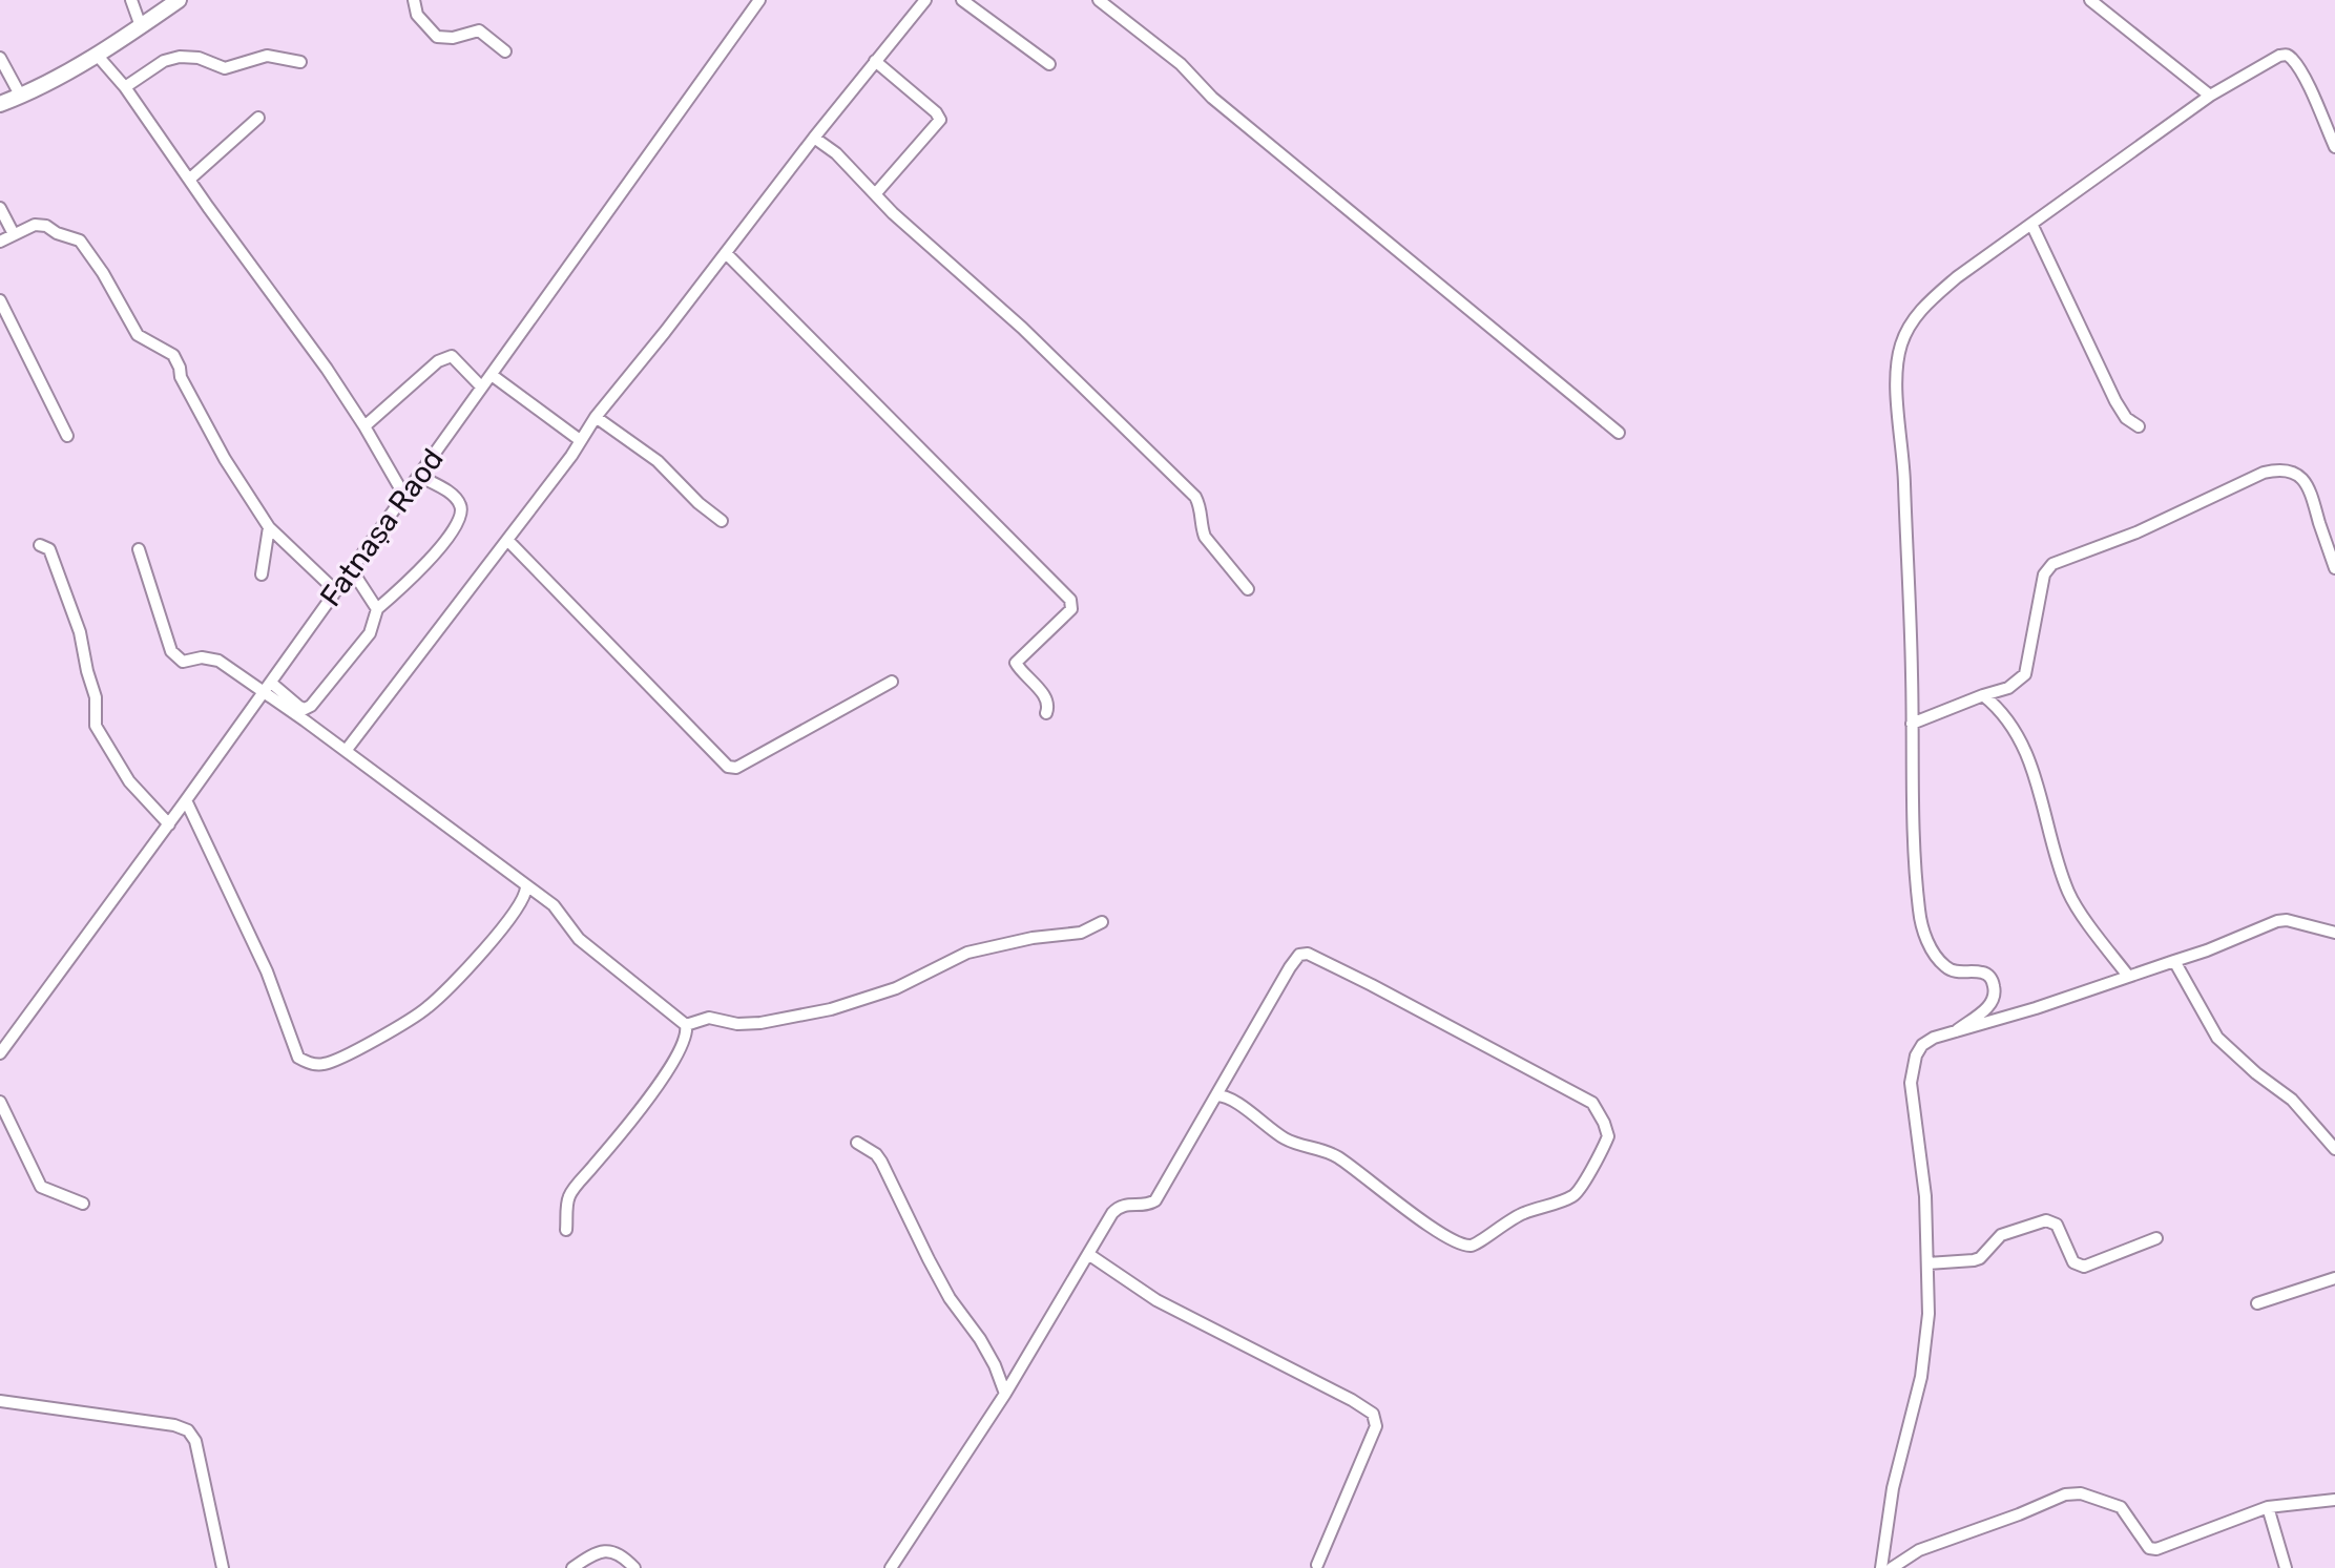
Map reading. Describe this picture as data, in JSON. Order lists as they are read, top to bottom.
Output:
{
  "streets": {
    "street": ["Fatnaṣa Raod"]
  }
}
